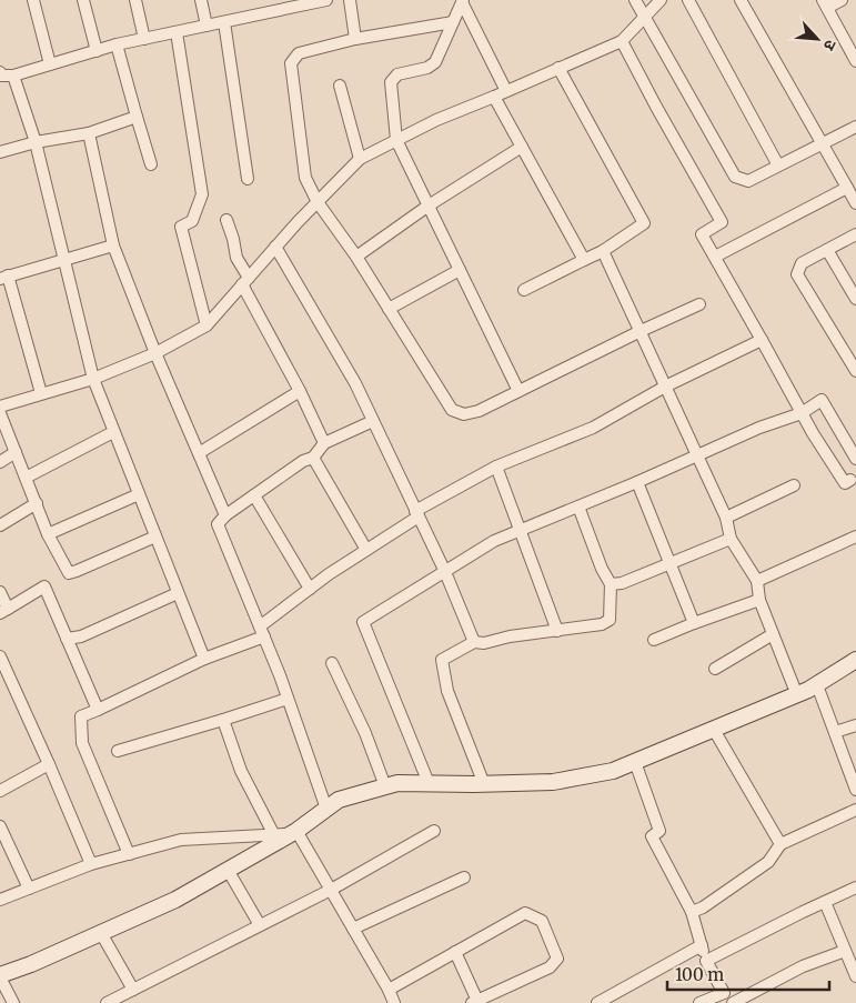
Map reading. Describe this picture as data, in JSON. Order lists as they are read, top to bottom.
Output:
{
  "scale_bar": "100 m",
  "north": "bottom right"
}
